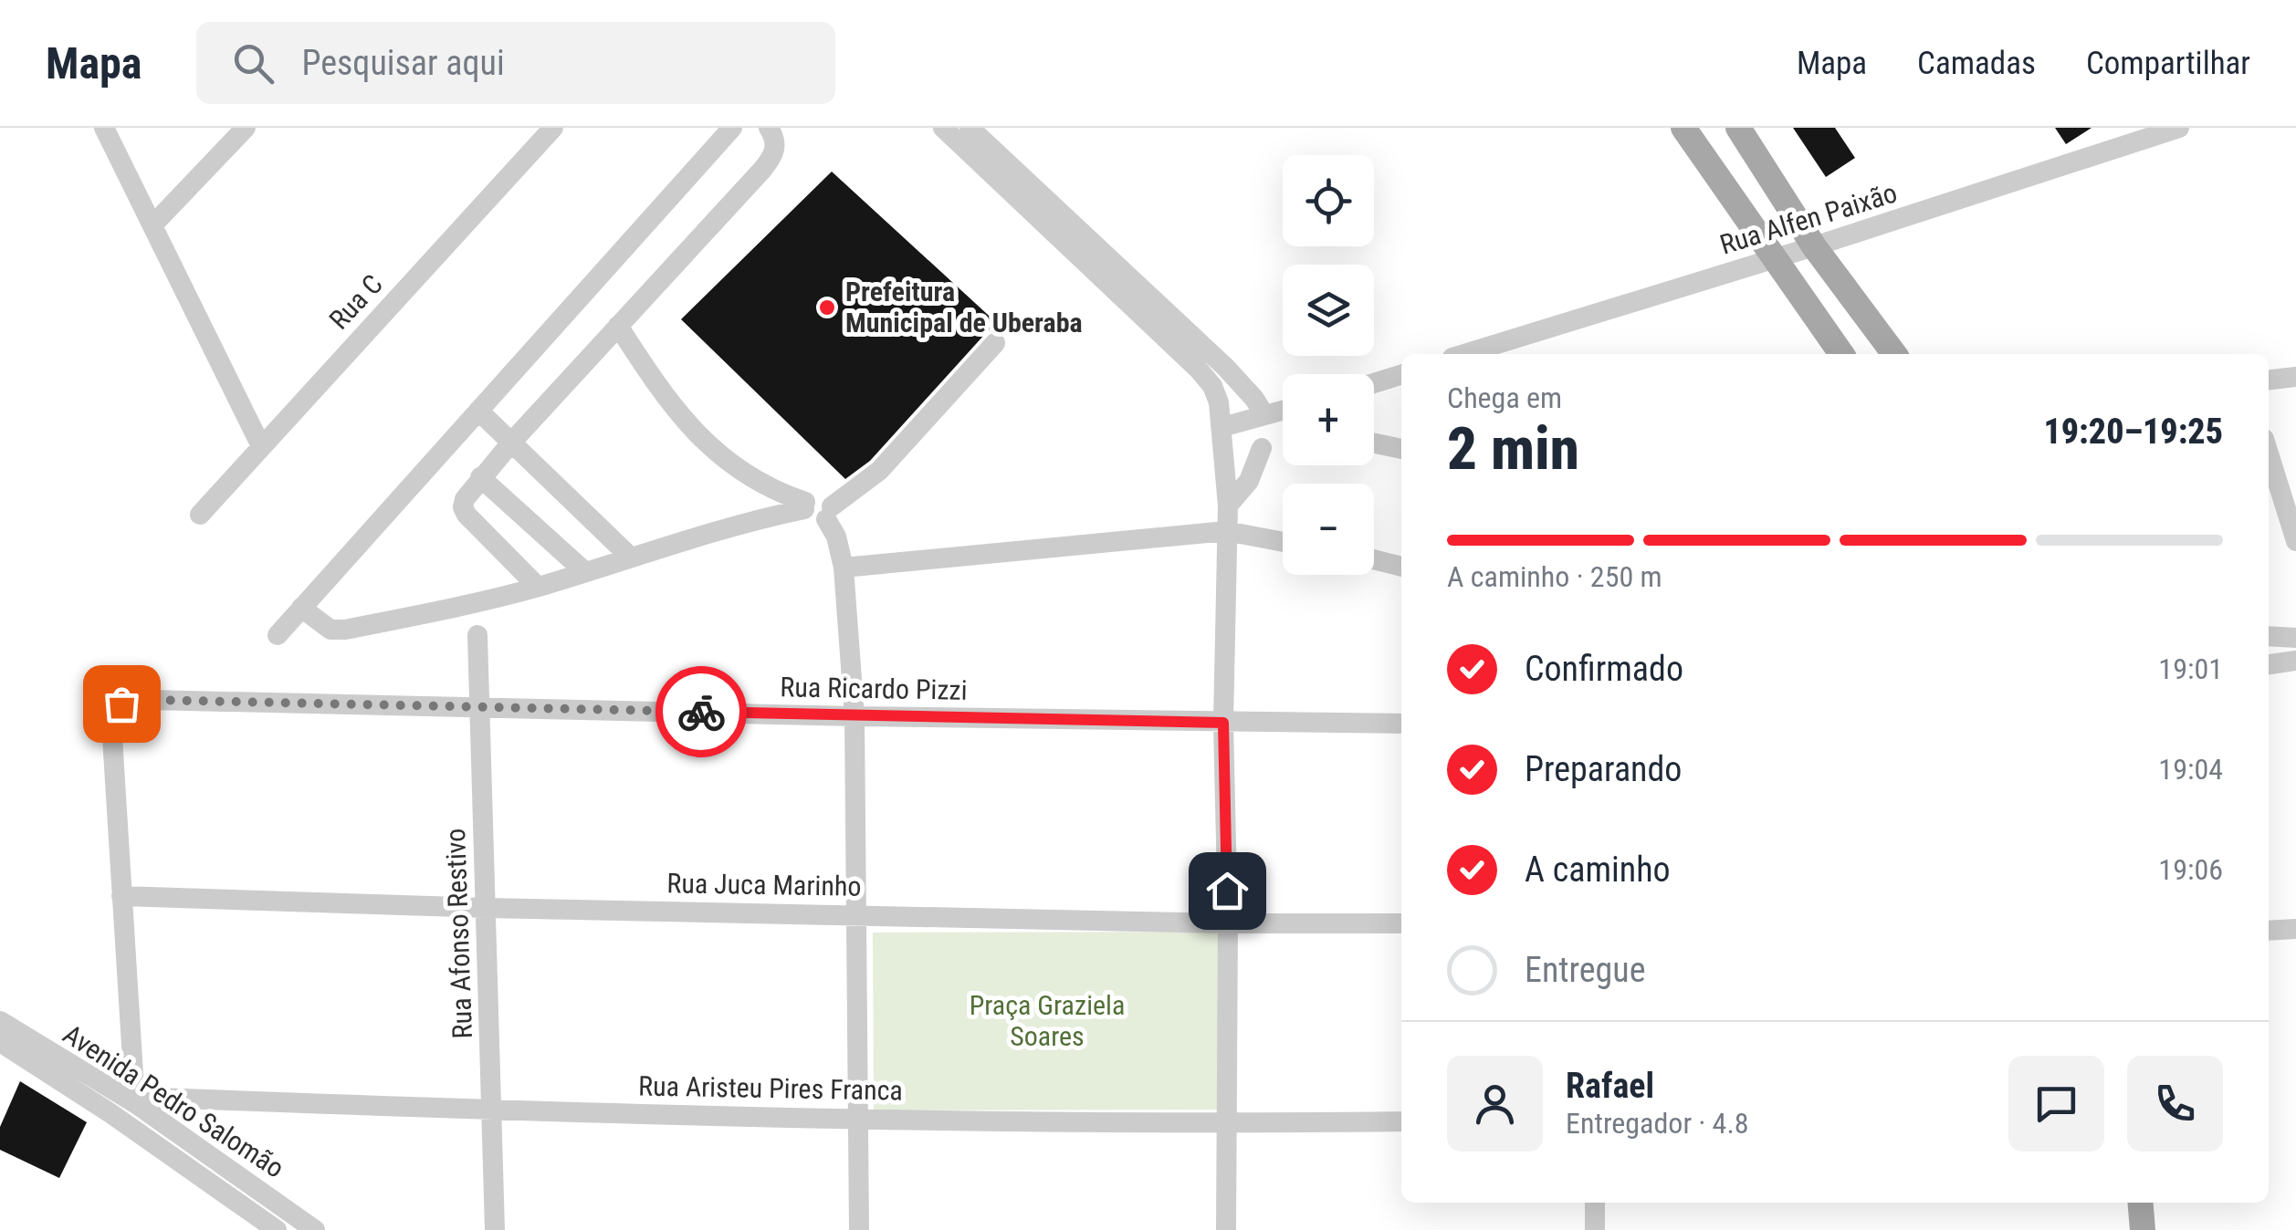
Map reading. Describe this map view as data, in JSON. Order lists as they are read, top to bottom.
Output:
{
  "streets": {
    "street": [
      "Rua Alfen Paixão",
      "Rua C",
      "Rua Ricardo Pizzi",
      "Rua Juca Marinho",
      "Rua Afonso Restivo",
      "Rua Aristeu Pires Franca",
      "Avenida Pedro Salomão"
    ]
  },
  "crossings": [
    ["Rua Ricardo Pizzi", "Rua Juca Marinho"],
    ["Rua Ricardo Pizzi", "Rua Afonso Restivo"],
    ["Rua Juca Marinho", "Rua Afonso Restivo"],
    ["Rua Afonso Restivo", "Rua Aristeu Pires Franca"],
    ["Rua Aristeu Pires Franca", "Avenida Pedro Salomão"]
  ],
  "parks": ["Praça Graziela Soares"],
  "places": ["Prefeitura Municipal de Uberaba"],
  "page": {
    "header": "Mapa",
    "search": "Pesquisar aqui",
    "nav": ["Mapa", "Camadas", "Compartilhar"],
    "map_buttons": ["+", "−"],
    "heading": ["2 min", "Chega em", "19:20–19:25"],
    "panel": ["Rafael", "Entregador · 4.8"],
    "bar": "A caminho · 250 m",
    "list": [
      ["Confirmado", "19:01"],
      ["Preparando", "19:04"],
      ["A caminho", "19:06"],
      "Entregue"
    ]
  }
}
